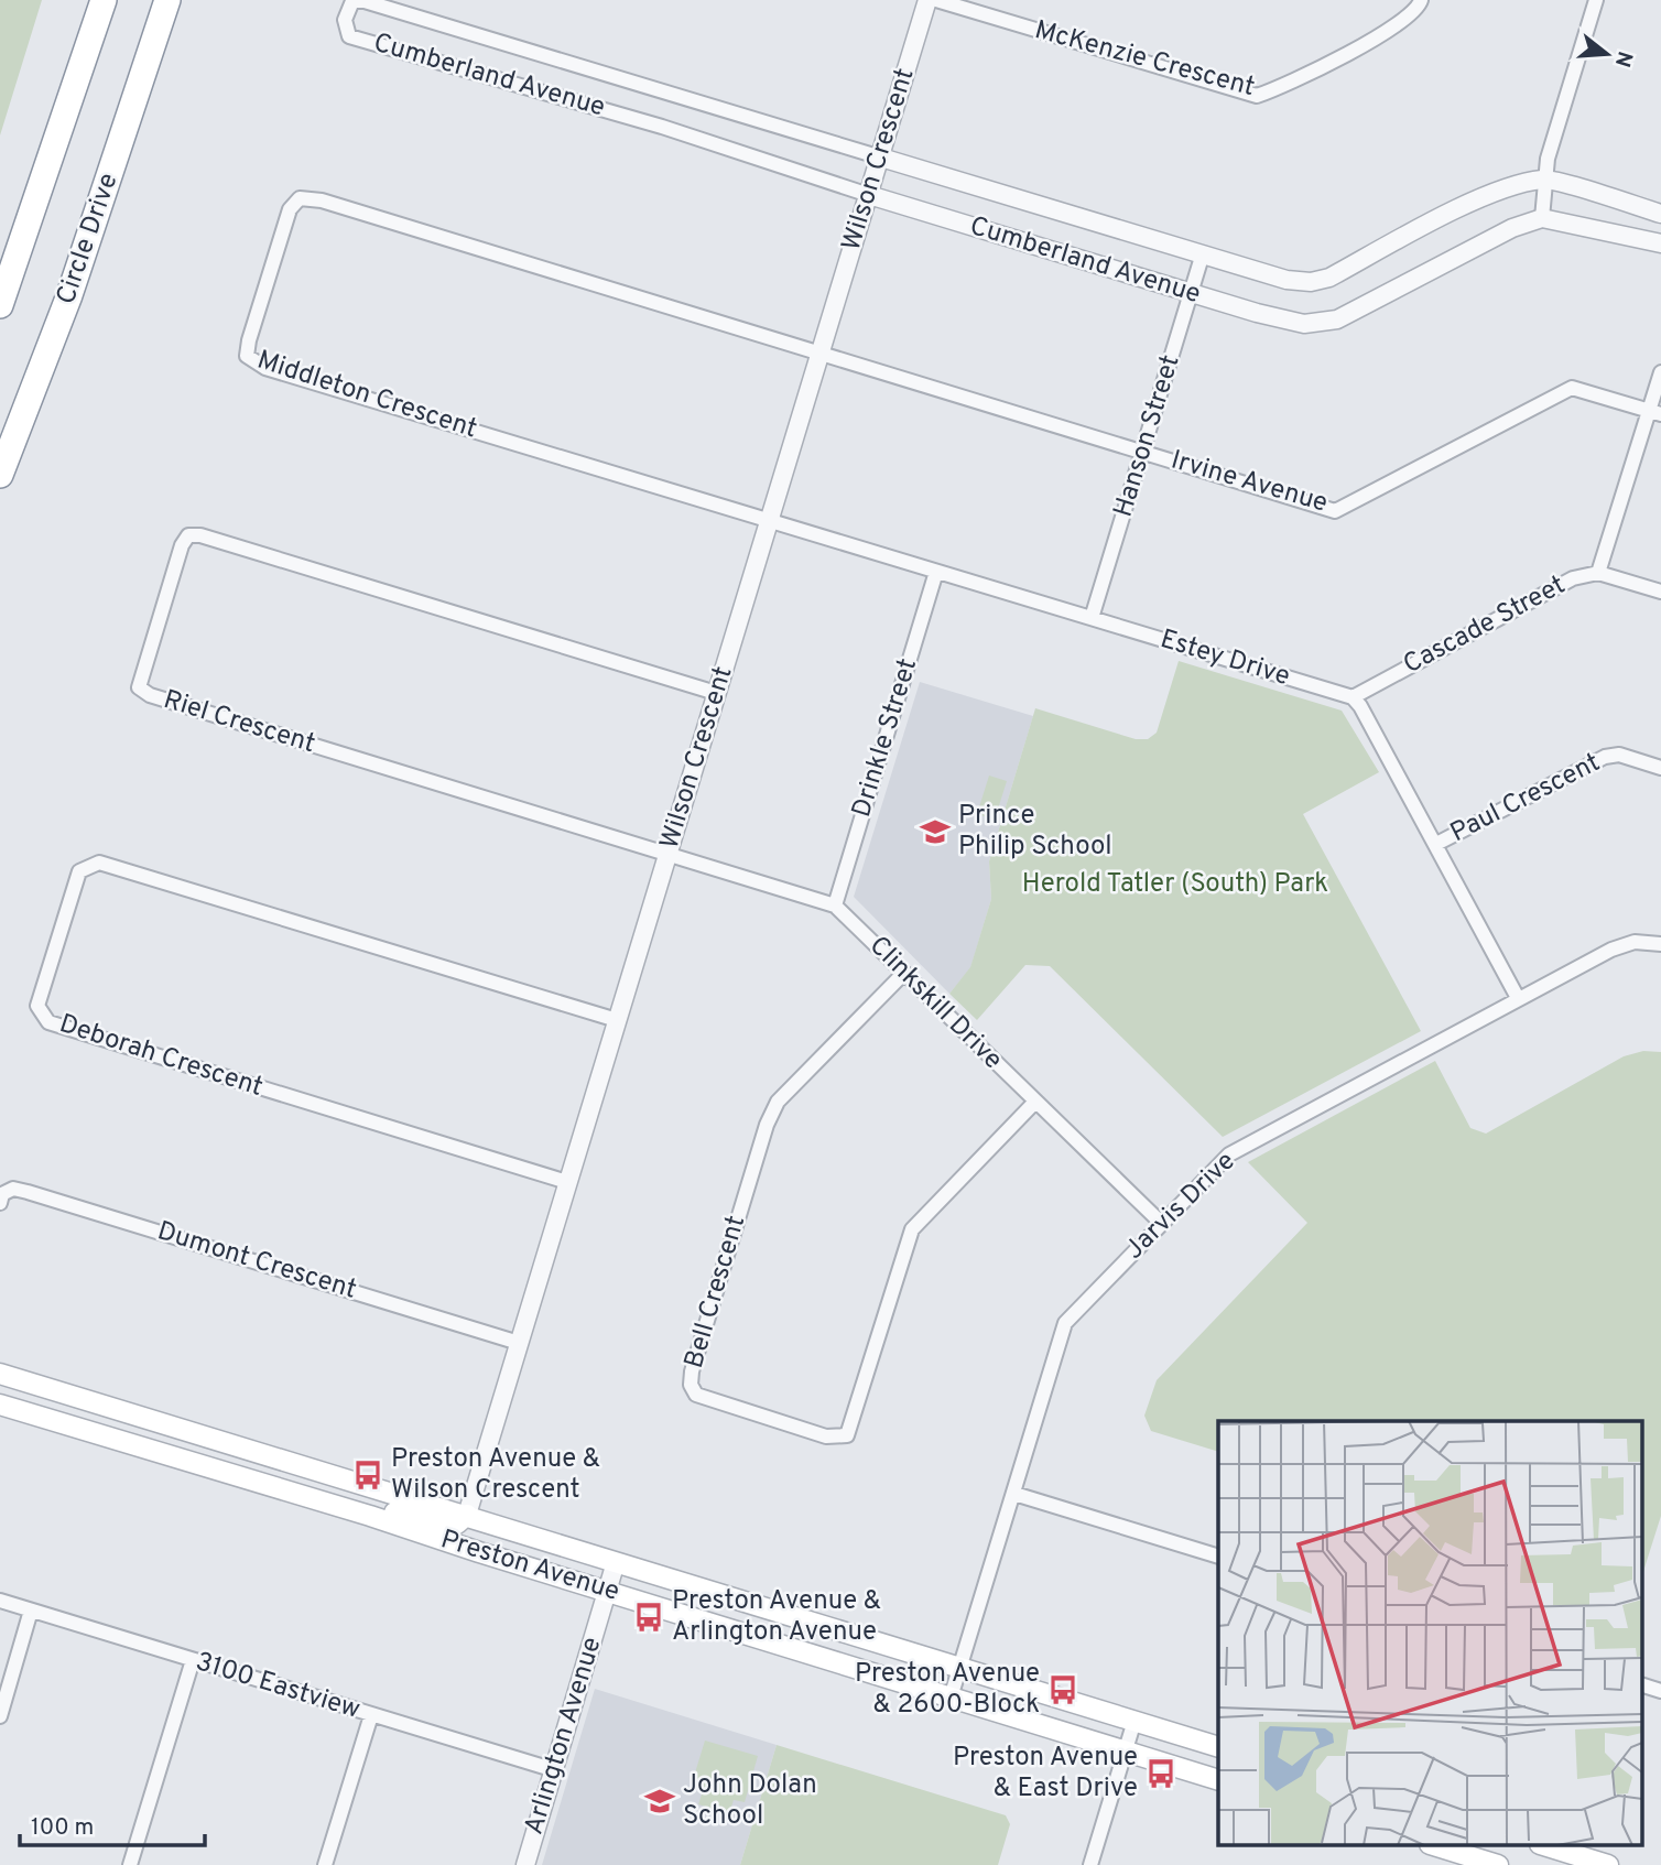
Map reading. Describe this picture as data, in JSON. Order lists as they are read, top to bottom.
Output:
{
  "streets": {
    "highway": ["Circle Drive"],
    "main road": ["Preston Avenue"],
    "street": [
      "McKenzie Crescent",
      "Cumberland Avenue",
      "Wilson Crescent",
      "Middleton Crescent",
      "Hanson Street",
      "Irvine Avenue",
      "Cascade Street",
      "Estey Drive",
      "Riel Crescent",
      "Drinkle Street",
      "Paul Crescent",
      "Clinkskill Drive",
      "Deborah Crescent",
      "Jarvis Drive",
      "Dumont Crescent",
      "Bell Crescent",
      "3100 Eastview",
      "Arlington Avenue"
    ]
  },
  "crossings": [
    ["Cumberland Avenue", "Wilson Crescent"],
    ["Cumberland Avenue", "Hanson Street"],
    ["Wilson Crescent", "Middleton Crescent"],
    ["Wilson Crescent", "Irvine Avenue"],
    ["Wilson Crescent", "Estey Drive"],
    ["Wilson Crescent", "Riel Crescent"],
    ["Wilson Crescent", "Clinkskill Drive"],
    ["Wilson Crescent", "Deborah Crescent"],
    ["Wilson Crescent", "Dumont Crescent"],
    ["Wilson Crescent", "Preston Avenue"],
    ["Middleton Crescent", "Irvine Avenue"],
    ["Middleton Crescent", "Estey Drive"],
    ["Hanson Street", "Irvine Avenue"],
    ["Hanson Street", "Estey Drive"],
    ["Irvine Avenue", "Cascade Street"],
    ["Cascade Street", "Estey Drive"],
    ["Estey Drive", "Drinkle Street"],
    ["Riel Crescent", "Clinkskill Drive"],
    ["Drinkle Street", "Clinkskill Drive"],
    ["Clinkskill Drive", "Jarvis Drive"],
    ["Clinkskill Drive", "Bell Crescent"],
    ["Jarvis Drive", "Preston Avenue"],
    ["Preston Avenue", "Arlington Avenue"],
    ["3100 Eastview", "Arlington Avenue"]
  ],
  "parks": ["Herold Tatler (South) Park"],
  "places": {
    "school or university": ["Prince Philip School", "John Dolan School"],
    "bus stop": [
      "Preston Avenue & Wilson Crescent",
      "Preston Avenue & Arlington Avenue",
      "Preston Avenue & 2600-Block",
      "Preston Avenue & East Drive"
    ]
  },
  "scale_bar": "100 m",
  "north": "right"
}
